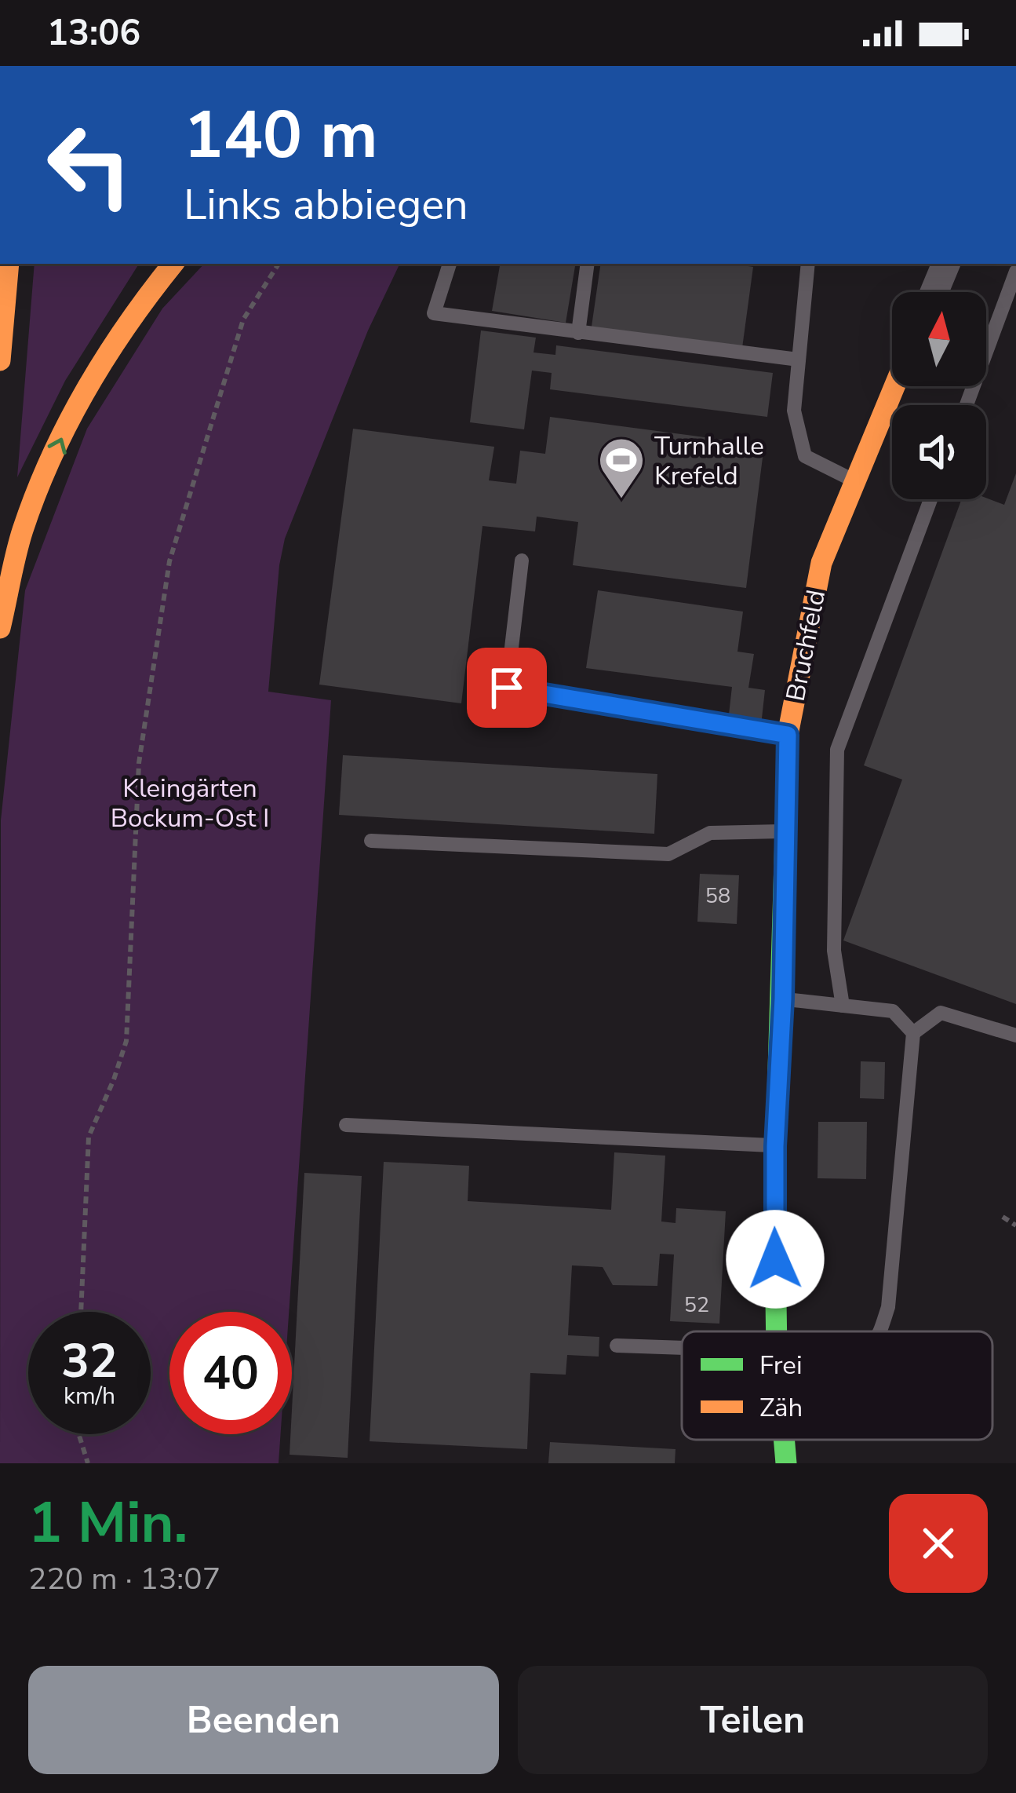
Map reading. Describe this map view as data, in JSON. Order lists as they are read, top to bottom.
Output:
{
  "streets": {
    "main road": ["Bruchfeld"]
  },
  "parks": ["Kleingärten Bockum-Ost I"],
  "places": {
    "sports": ["Turnhalle Krefeld"]
  },
  "house_numbers": ["58", "52"],
  "legend": ["Frei", "Zäh"],
  "north": "top",
  "page": {
    "status": "13:06",
    "turn": ["140 m", "Links abbiegen"],
    "speed": "32 km/h",
    "limit": "40",
    "heading": ["1 Min.", "220 m · 13:07"],
    "buttons": ["Beenden", "Teilen"]
  }
}
